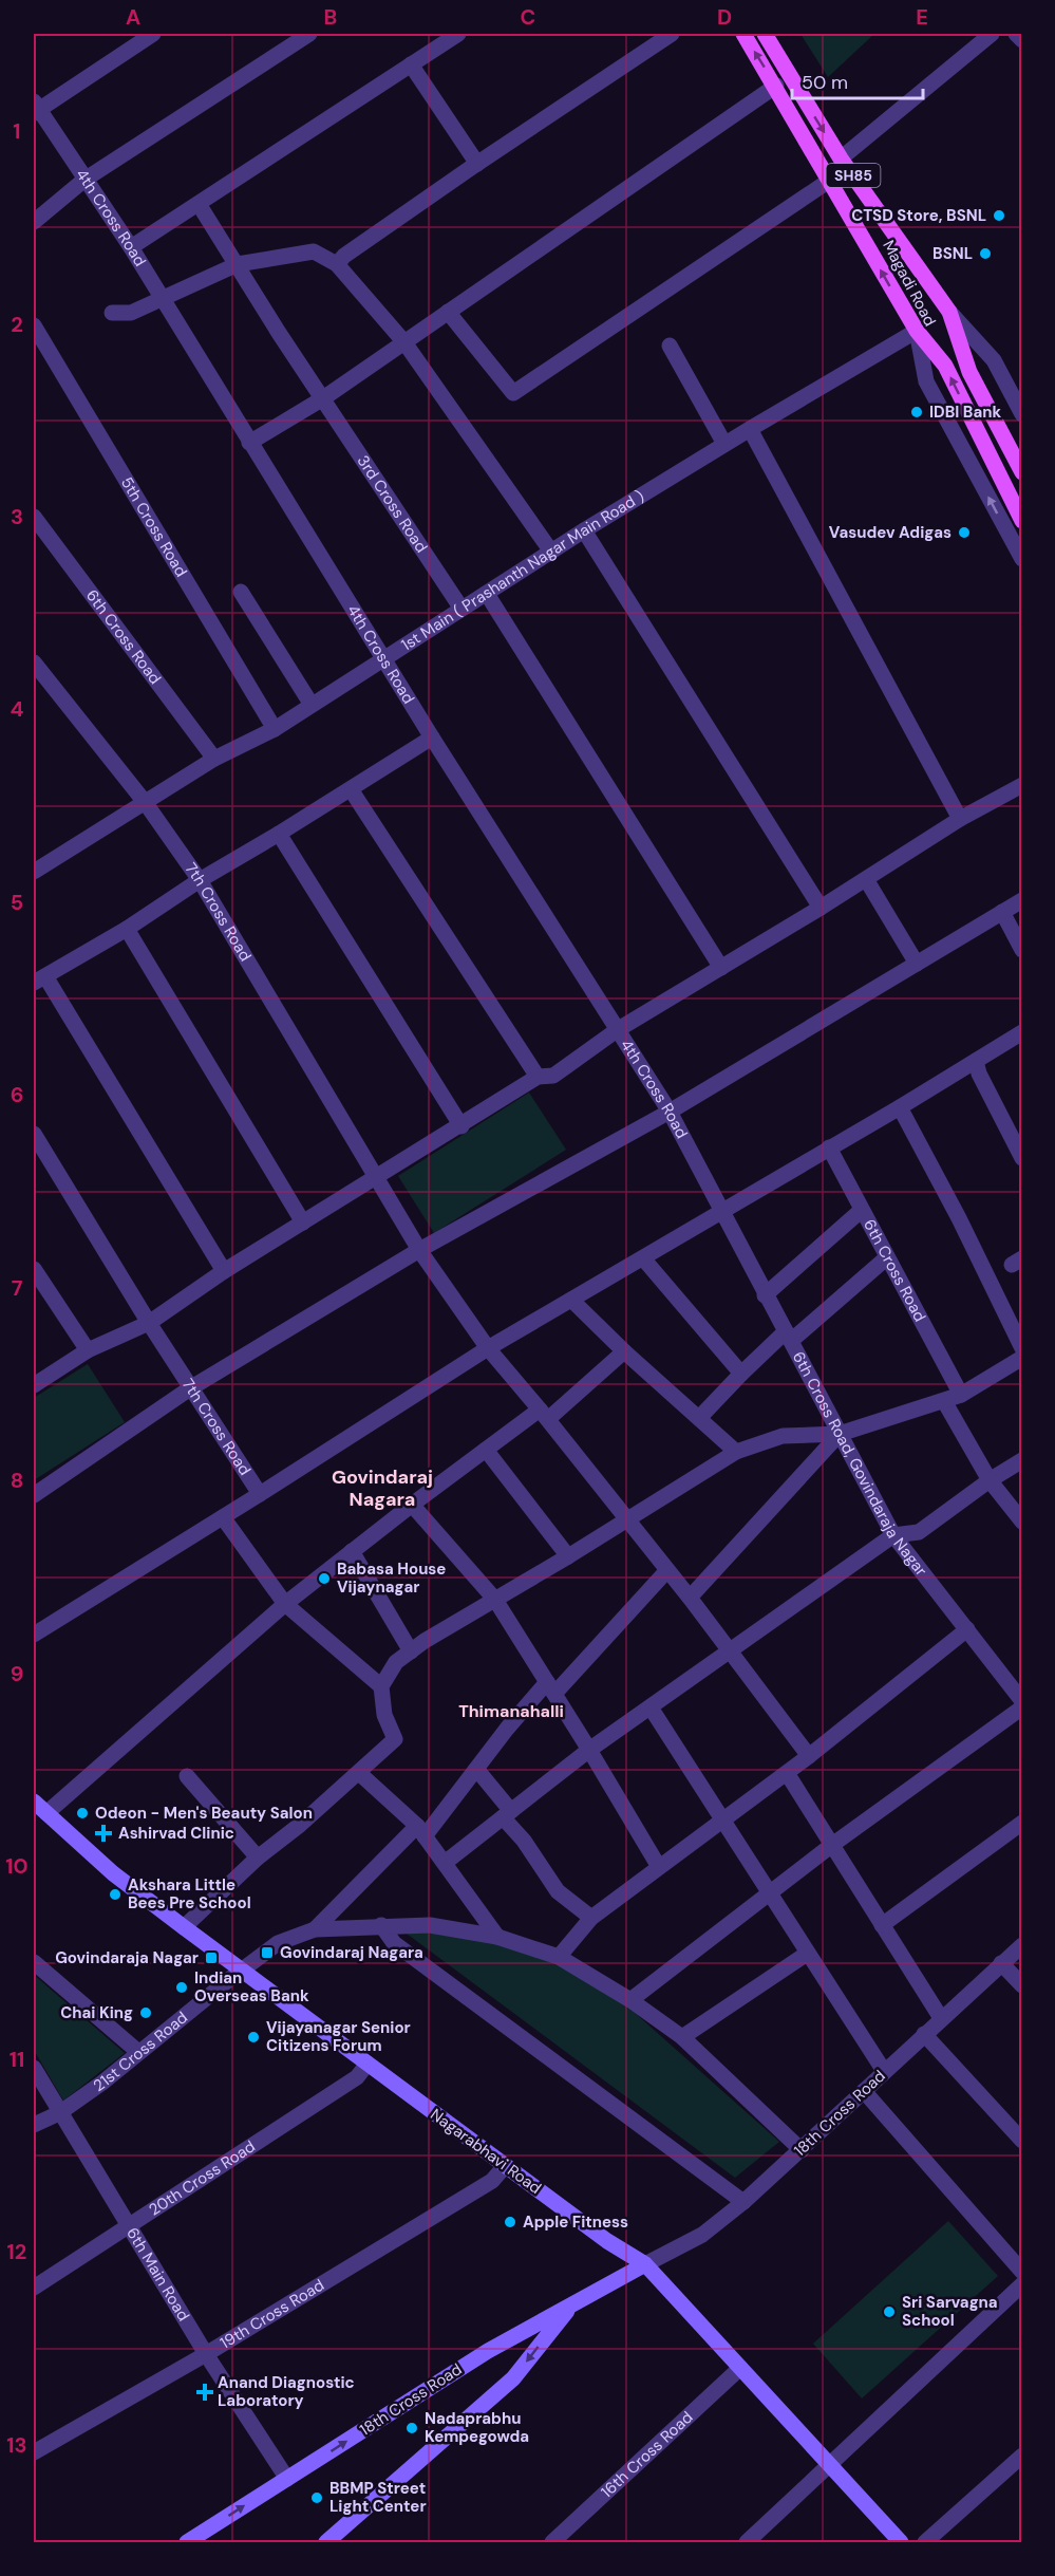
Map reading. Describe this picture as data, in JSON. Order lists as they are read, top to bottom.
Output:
{
  "streets": {
    "main road": [
      "SH85",
      "Magadi Road",
      "18th Cross Road",
      "Nagarabhavi Road"
    ],
    "street": [
      "4th Cross Road",
      "3rd Cross Road",
      "5th Cross Road",
      "1st Main ( Prashanth Nagar Main Road )",
      "6th Cross Road",
      "7th Cross Road",
      "6th Cross Road, Govindaraja Nagar",
      "21st Cross Road",
      "20th Cross Road",
      "6th Main Road",
      "19th Cross Road",
      "16th Cross Road"
    ]
  },
  "crossings": [
    ["SH85", "Magadi Road"],
    ["SH85", "1st Main ( Prashanth Nagar Main Road )"],
    ["4th Cross Road", "1st Main ( Prashanth Nagar Main Road )"],
    ["4th Cross Road", "6th Cross Road, Govindaraja Nagar"],
    ["Magadi Road", "1st Main ( Prashanth Nagar Main Road )"],
    ["3rd Cross Road", "1st Main ( Prashanth Nagar Main Road )"],
    ["5th Cross Road", "1st Main ( Prashanth Nagar Main Road )"],
    ["1st Main ( Prashanth Nagar Main Road )", "6th Cross Road"],
    ["1st Main ( Prashanth Nagar Main Road )", "7th Cross Road"],
    ["21st Cross Road", "Nagarabhavi Road"],
    ["21st Cross Road", "6th Main Road"],
    ["18th Cross Road", "Nagarabhavi Road"],
    ["18th Cross Road", "6th Main Road"],
    ["Nagarabhavi Road", "20th Cross Road"],
    ["Nagarabhavi Road", "19th Cross Road"],
    ["Nagarabhavi Road", "16th Cross Road"],
    ["20th Cross Road", "6th Main Road"],
    ["6th Main Road", "19th Cross Road"]
  ],
  "one_way": ["18th Cross Road"],
  "districts": ["Govindaraj Nagara", "Thimanahalli"],
  "places": {
    "other": [
      "CTSD Store, BSNL",
      "BSNL",
      "IDBI Bank",
      "Vasudev Adigas",
      "Babasa House Vijaynagar",
      "Odeon - Men's Beauty Salon",
      "Akshara Little Bees Pre School",
      "Indian Overseas Bank",
      "Chai King",
      "Vijayanagar Senior Citizens Forum",
      "Apple Fitness",
      "Sri Sarvagna School",
      "Nadaprabhu Kempegowda",
      "BBMP Street Light Center"
    ],
    "health": ["Ashirvad Clinic", "Anand Diagnostic Laboratory"],
    "transit": ["Govindaraj Nagara", "Govindaraja Nagar"]
  },
  "scale_bar": "50 m",
  "grid": {
    "columns": [
      "A",
      "B",
      "C",
      "D",
      "E"
    ],
    "rows": [
      "1",
      "2",
      "3",
      "4",
      "5",
      "6",
      "7",
      "8",
      "9",
      "10",
      "11",
      "12",
      "13"
    ]
  }
}
